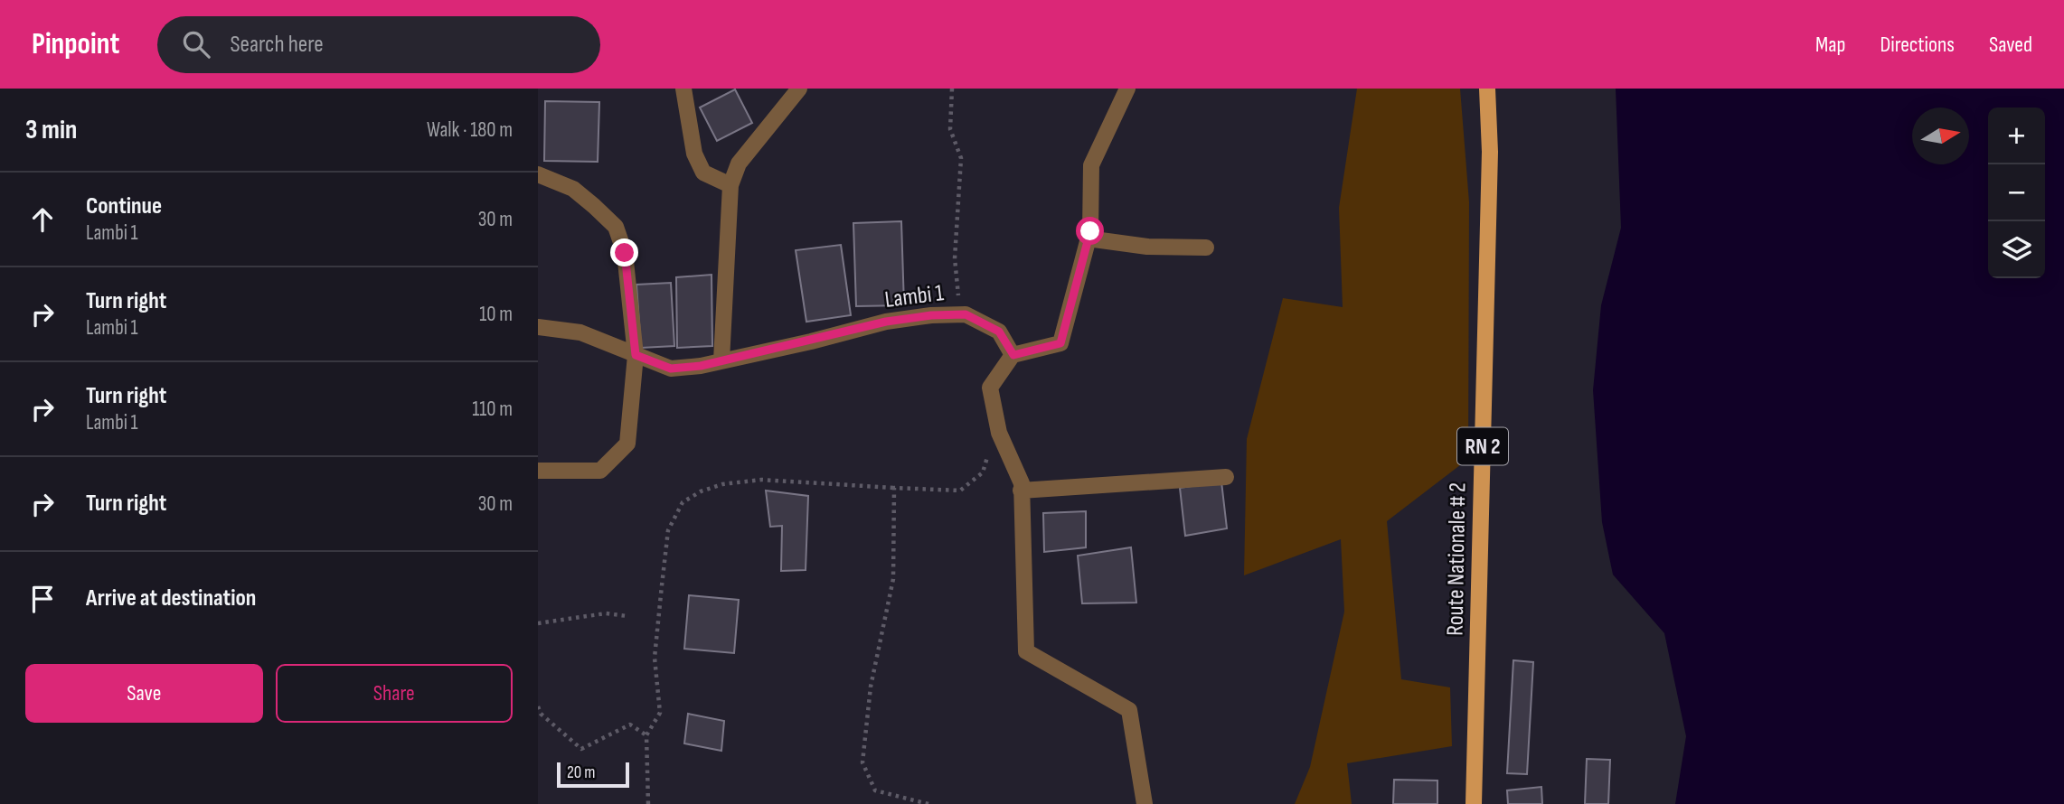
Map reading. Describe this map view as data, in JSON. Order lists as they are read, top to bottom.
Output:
{
  "streets": {
    "main road": ["RN 2", "Route Nationale # 2"],
    "street": ["Lambi 1"]
  },
  "scale_bar": "20 m",
  "north": "right",
  "page": {
    "header": "Pinpoint",
    "search": "Search here",
    "nav": ["Map", "Directions", "Saved"],
    "heading": ["3 min", "Walk · 180 m"],
    "map_buttons": ["+", "−"],
    "list": [
      ["Continue", "Lambi 1", "30 m"],
      ["Turn right", "Lambi 1", "10 m"],
      ["Turn right", "Lambi 1", "110 m"],
      ["Turn right", "30 m"],
      "Arrive at destination"
    ],
    "buttons": ["Save", "Share"],
    "scale": "20 m"
  }
}
